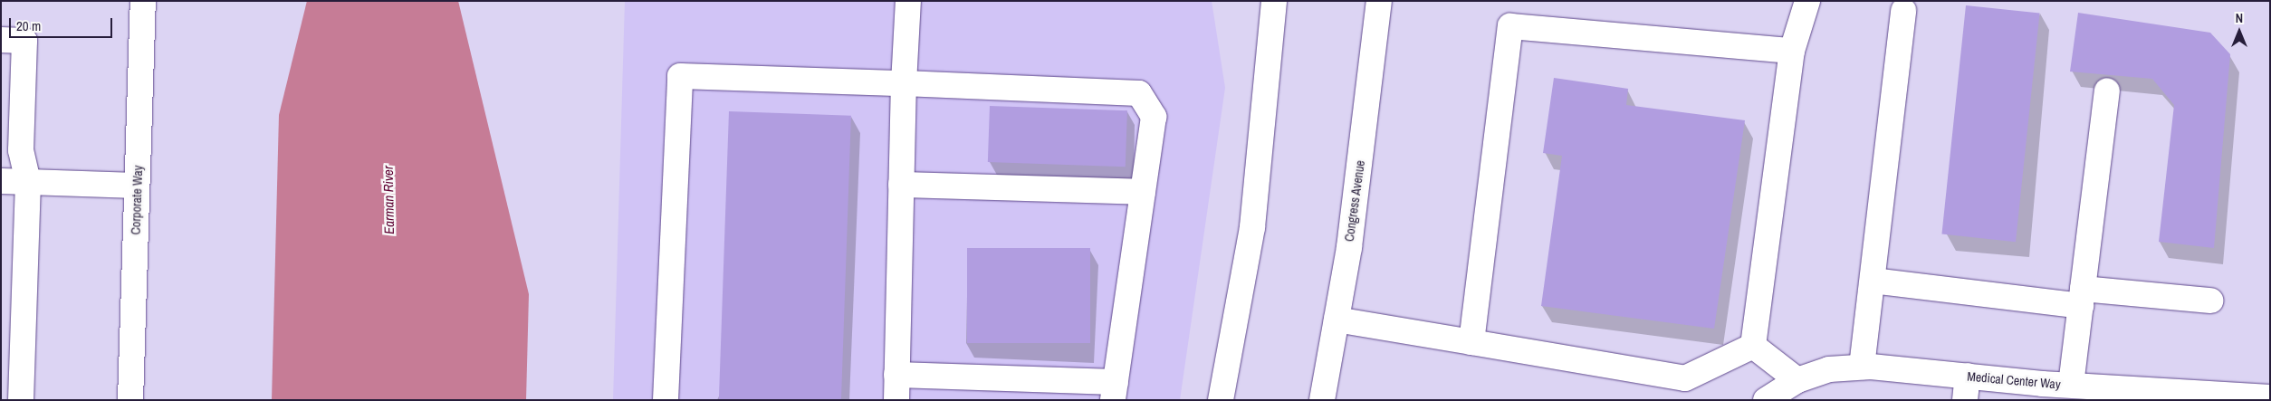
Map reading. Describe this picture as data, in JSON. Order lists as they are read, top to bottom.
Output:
{
  "streets": {
    "street": ["Corporate Way", "Congress Avenue", "Medical Center Way"]
  },
  "water": ["Earman River"],
  "scale_bar": "20 m",
  "north": "top"
}
